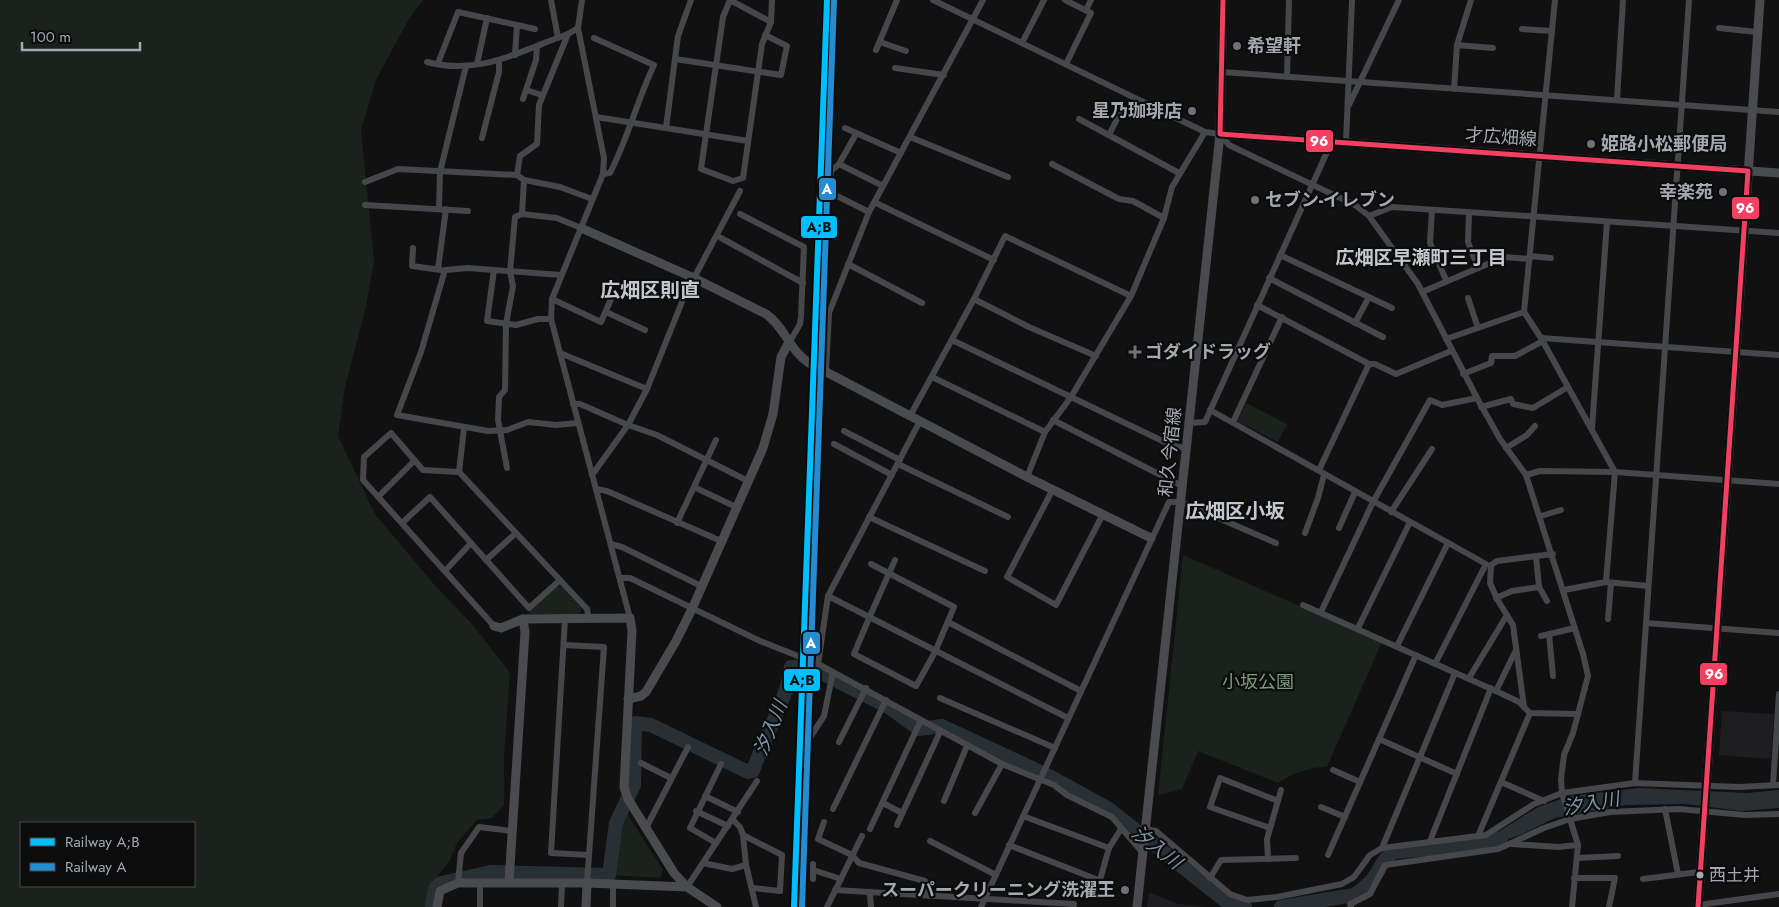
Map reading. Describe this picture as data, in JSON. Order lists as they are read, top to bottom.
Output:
{
  "streets": {
    "street": ["才広畑線", "和久今宿線"]
  },
  "crossings": [
    ["才広畑線", "和久今宿線"]
  ],
  "districts": ["広畑区早瀬町三丁目", "広畑区則直", "広畑区小坂"],
  "water": ["汐入川"],
  "parks": ["小坂公園"],
  "places": {
    "other": [
      "希望軒",
      "星乃珈琲店",
      "姫路小松郵便局",
      "幸楽苑",
      "セブン-イレブン",
      "西土井",
      "スーパークリーニング洗濯王"
    ],
    "health": ["ゴダイドラッグ"]
  },
  "lines": ["rail line A;B", "rail line A", "transit line 96"],
  "legend": ["Railway A;B", "Railway A"],
  "scale_bar": "100 m"
}
